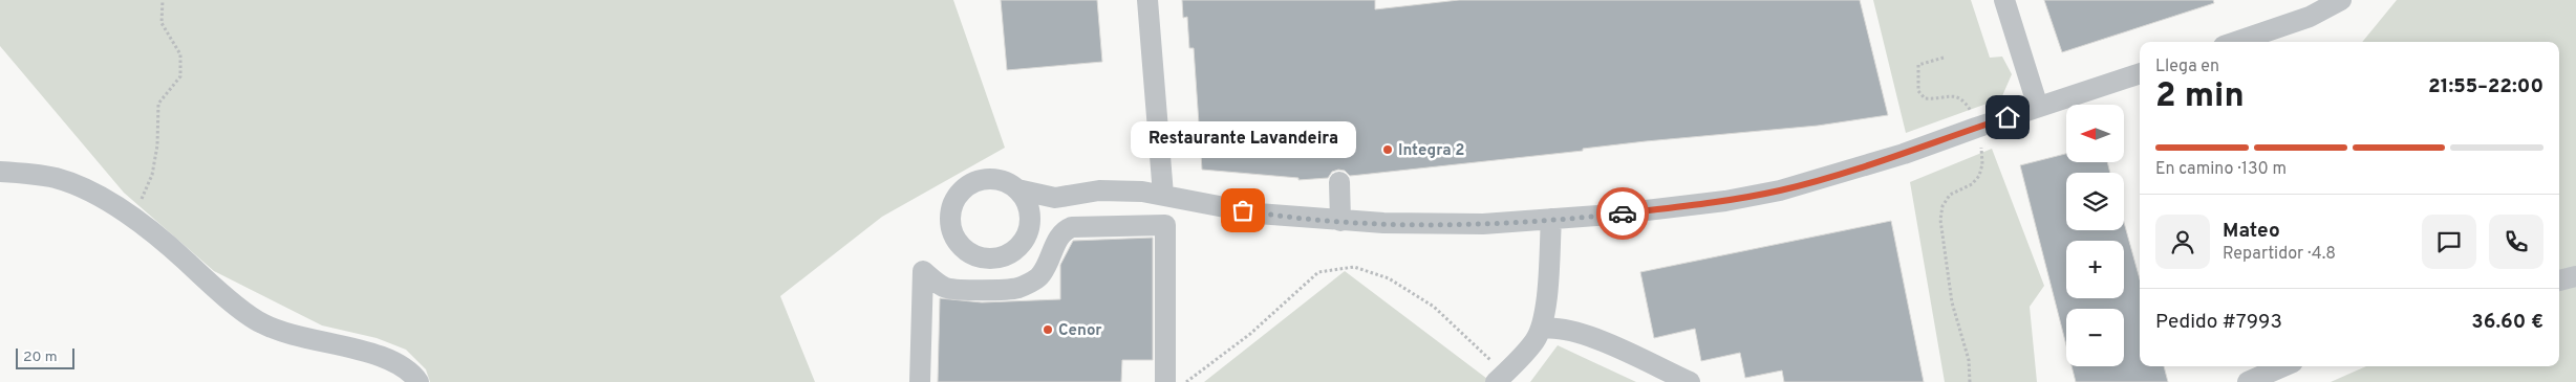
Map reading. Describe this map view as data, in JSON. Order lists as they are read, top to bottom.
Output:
{
  "places": ["Integra 2", "Restaurante Lavandeira", "Cenor"],
  "scale_bar": "20 m",
  "north": "left",
  "page": {
    "heading": ["2 min", "Llega en", "21:55–22:00"],
    "panel": [
      "Mateo",
      "Repartidor · 4.8",
      "Pedido #7993",
      "36.60 €"
    ],
    "map_buttons": ["+", "−"],
    "bubble": "Restaurante Lavandeira",
    "bar": "En camino · 130 m",
    "scale": "20 m"
  }
}
